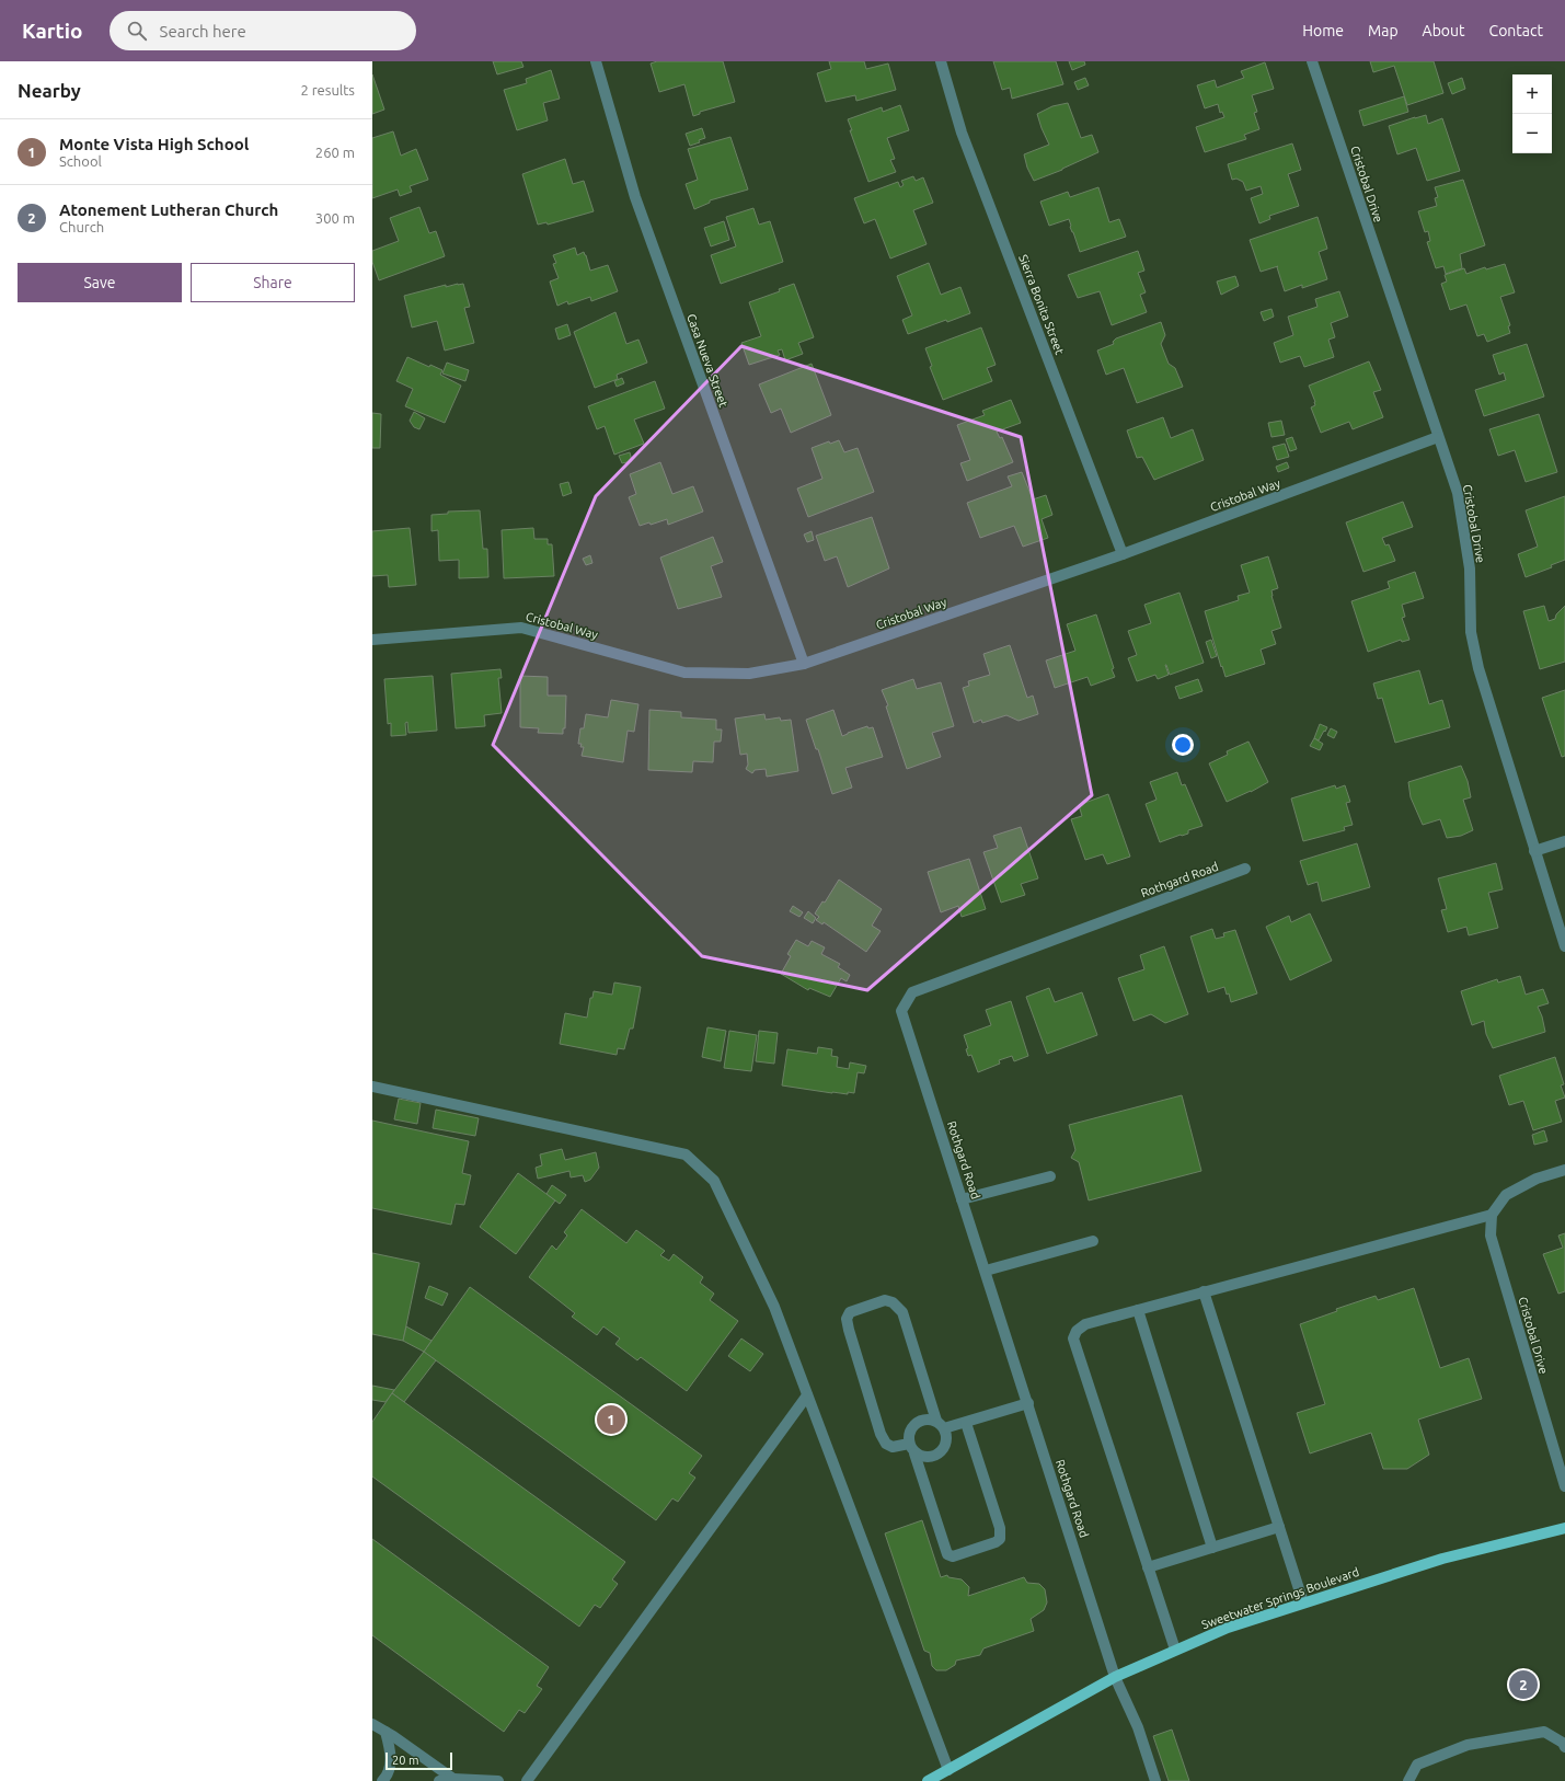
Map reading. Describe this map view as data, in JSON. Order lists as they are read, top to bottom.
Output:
{
  "streets": {
    "main road": ["Sweetwater Springs Boulevard"],
    "street": [
      "Cristobal Drive",
      "Sierra Bonita Street",
      "Casa Nueva Street",
      "Cristobal Way",
      "Rothgard Road"
    ]
  },
  "crossings": [
    ["Cristobal Drive", "Cristobal Way"],
    ["Sierra Bonita Street", "Cristobal Way"],
    ["Casa Nueva Street", "Cristobal Way"],
    ["Rothgard Road", "Sweetwater Springs Boulevard"]
  ],
  "scale_bar": "20 m",
  "page": {
    "header": "Kartio",
    "search": "Search here",
    "nav": [
      "Home",
      "Map",
      "About",
      "Contact"
    ],
    "heading": ["Nearby", "2 results"],
    "map_buttons": ["+", "−"],
    "list": [
      {
        "mark": "1",
        "name": "Monte Vista High School",
        "note": "School",
        "value": "260 m"
      },
      {
        "mark": "2",
        "name": "Atonement Lutheran Church",
        "note": "Church",
        "value": "300 m"
      }
    ],
    "buttons": ["Save", "Share"],
    "pins": ["1", "2"],
    "scale": "20 m"
  }
}
